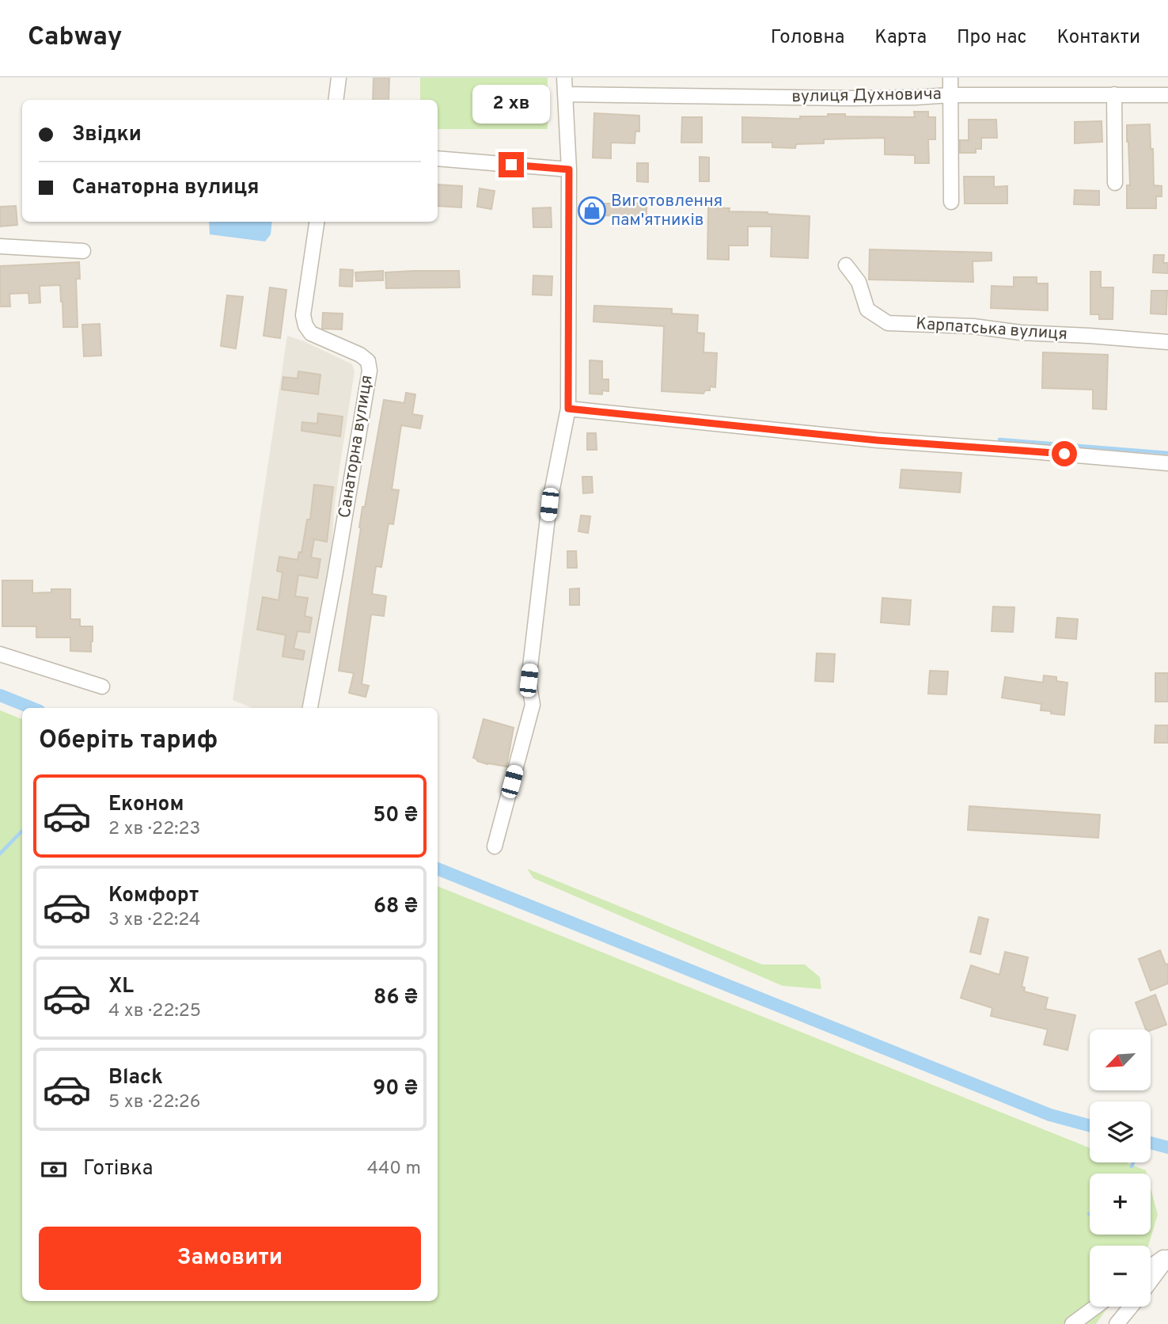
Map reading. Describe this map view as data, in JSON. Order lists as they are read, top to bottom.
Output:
{
  "streets": {
    "street": ["вулиця Духновича", "Карпатська вулиця", "Санаторна вулиця"]
  },
  "places": {
    "shop": ["Виготовлення пам'ятників"]
  },
  "north": "bottom left",
  "page": {
    "header": "Cabway",
    "nav": [
      "Головна",
      "Карта",
      "Про нас",
      "Контакти"
    ],
    "bubble": "2 хв",
    "banner": ["Звідки", "Санаторна вулиця"],
    "heading": "Оберіть тариф",
    "list": [
      {
        "name": "Економ",
        "note": "2 хв · 22:23",
        "value": "50 ₴"
      },
      {
        "name": "Комфорт",
        "note": "3 хв · 22:24",
        "value": "68 ₴"
      },
      {
        "name": "XL",
        "note": "4 хв · 22:25",
        "value": "86 ₴"
      },
      {
        "name": "Black",
        "note": "5 хв · 22:26",
        "value": "90 ₴"
      }
    ],
    "map_buttons": ["+", "−"],
    "pay": ["Готівка", "440 m"],
    "buttons": "Замовити"
  }
}
